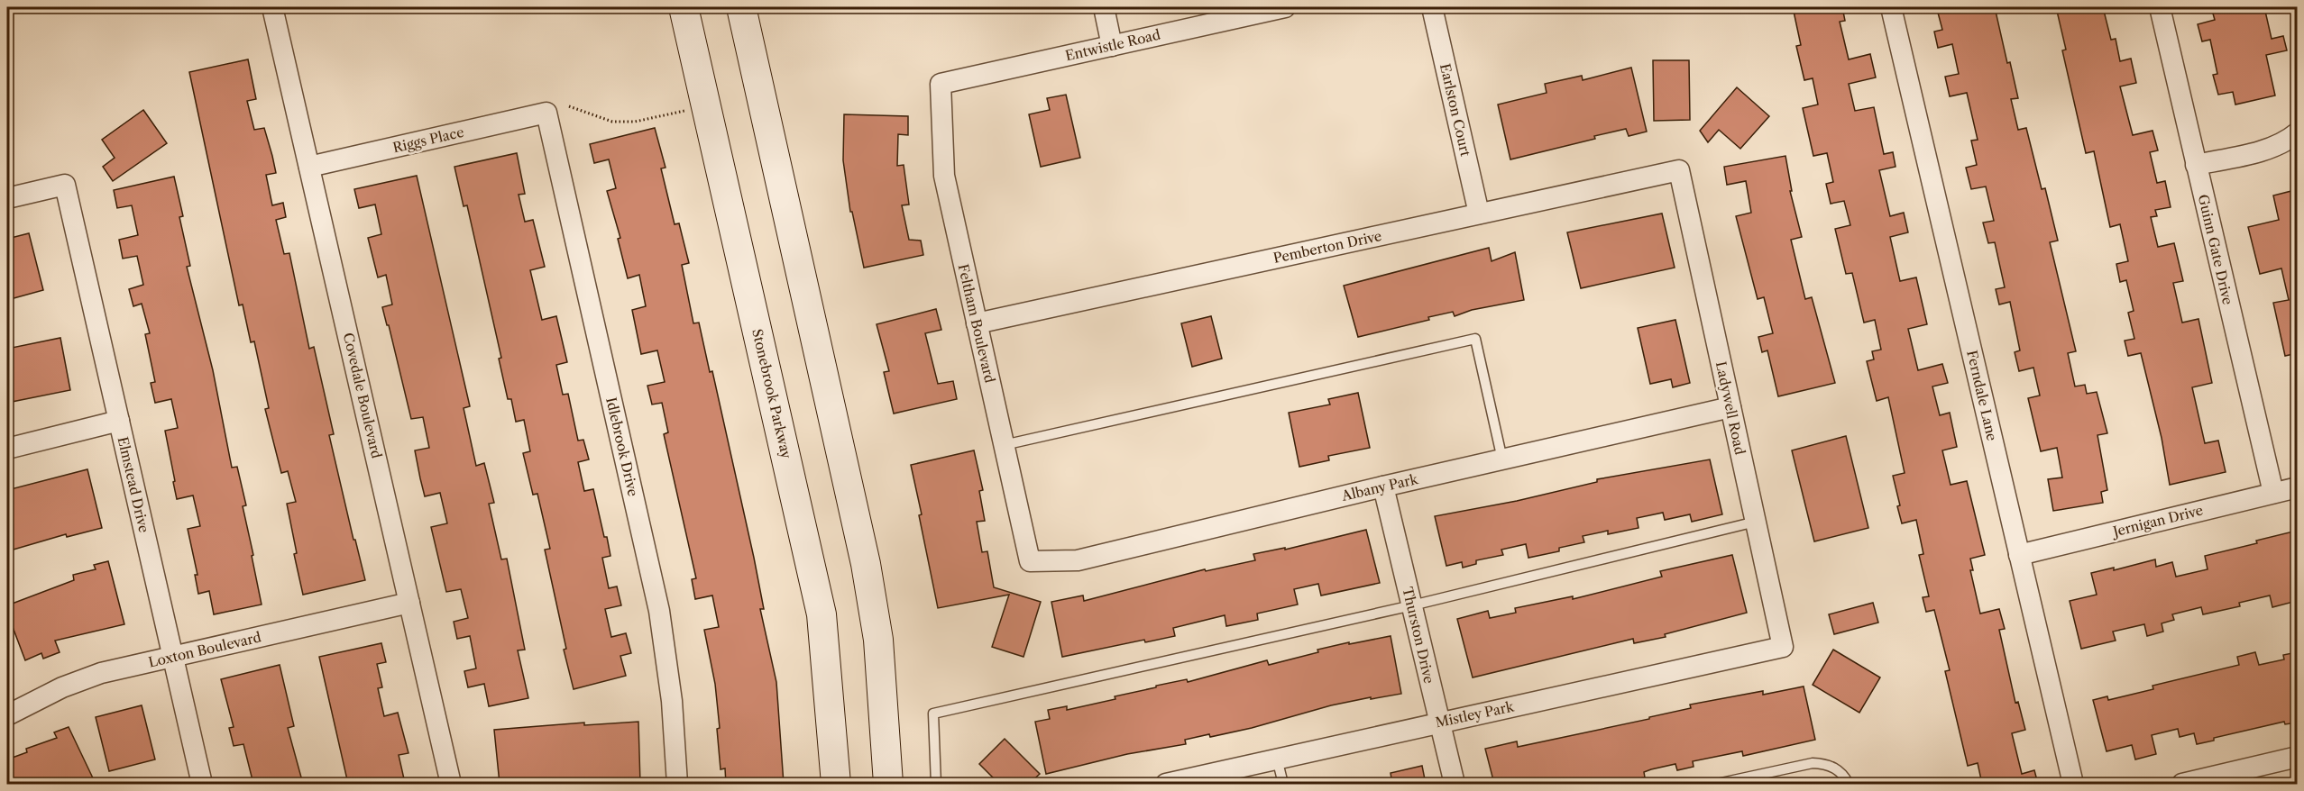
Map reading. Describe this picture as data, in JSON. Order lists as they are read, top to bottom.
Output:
{
  "streets": {
    "main road": ["Stonebrook Parkway"],
    "street": [
      "Entwistle Road",
      "Earlston Court",
      "Riggs Place",
      "Pemberton Drive",
      "Guinn Gate Drive",
      "Feltham Boulevard",
      "Covedale Boulevard",
      "Ferndale Lane",
      "Ladywell Road",
      "Idlebrook Drive",
      "Elmstead Drive",
      "Albany Park",
      "Jernigan Drive",
      "Thurston Drive",
      "Loxton Boulevard",
      "Mistley Park"
    ]
  },
  "crossings": [
    ["Entwistle Road", "Feltham Boulevard"],
    ["Earlston Court", "Pemberton Drive"],
    ["Riggs Place", "Covedale Boulevard"],
    ["Riggs Place", "Idlebrook Drive"],
    ["Pemberton Drive", "Feltham Boulevard"],
    ["Pemberton Drive", "Ladywell Road"],
    ["Guinn Gate Drive", "Jernigan Drive"],
    ["Feltham Boulevard", "Albany Park"],
    ["Covedale Boulevard", "Loxton Boulevard"],
    ["Ferndale Lane", "Jernigan Drive"],
    ["Ladywell Road", "Albany Park"],
    ["Ladywell Road", "Mistley Park"],
    ["Elmstead Drive", "Loxton Boulevard"],
    ["Albany Park", "Thurston Drive"],
    ["Thurston Drive", "Mistley Park"]
  ]
}
